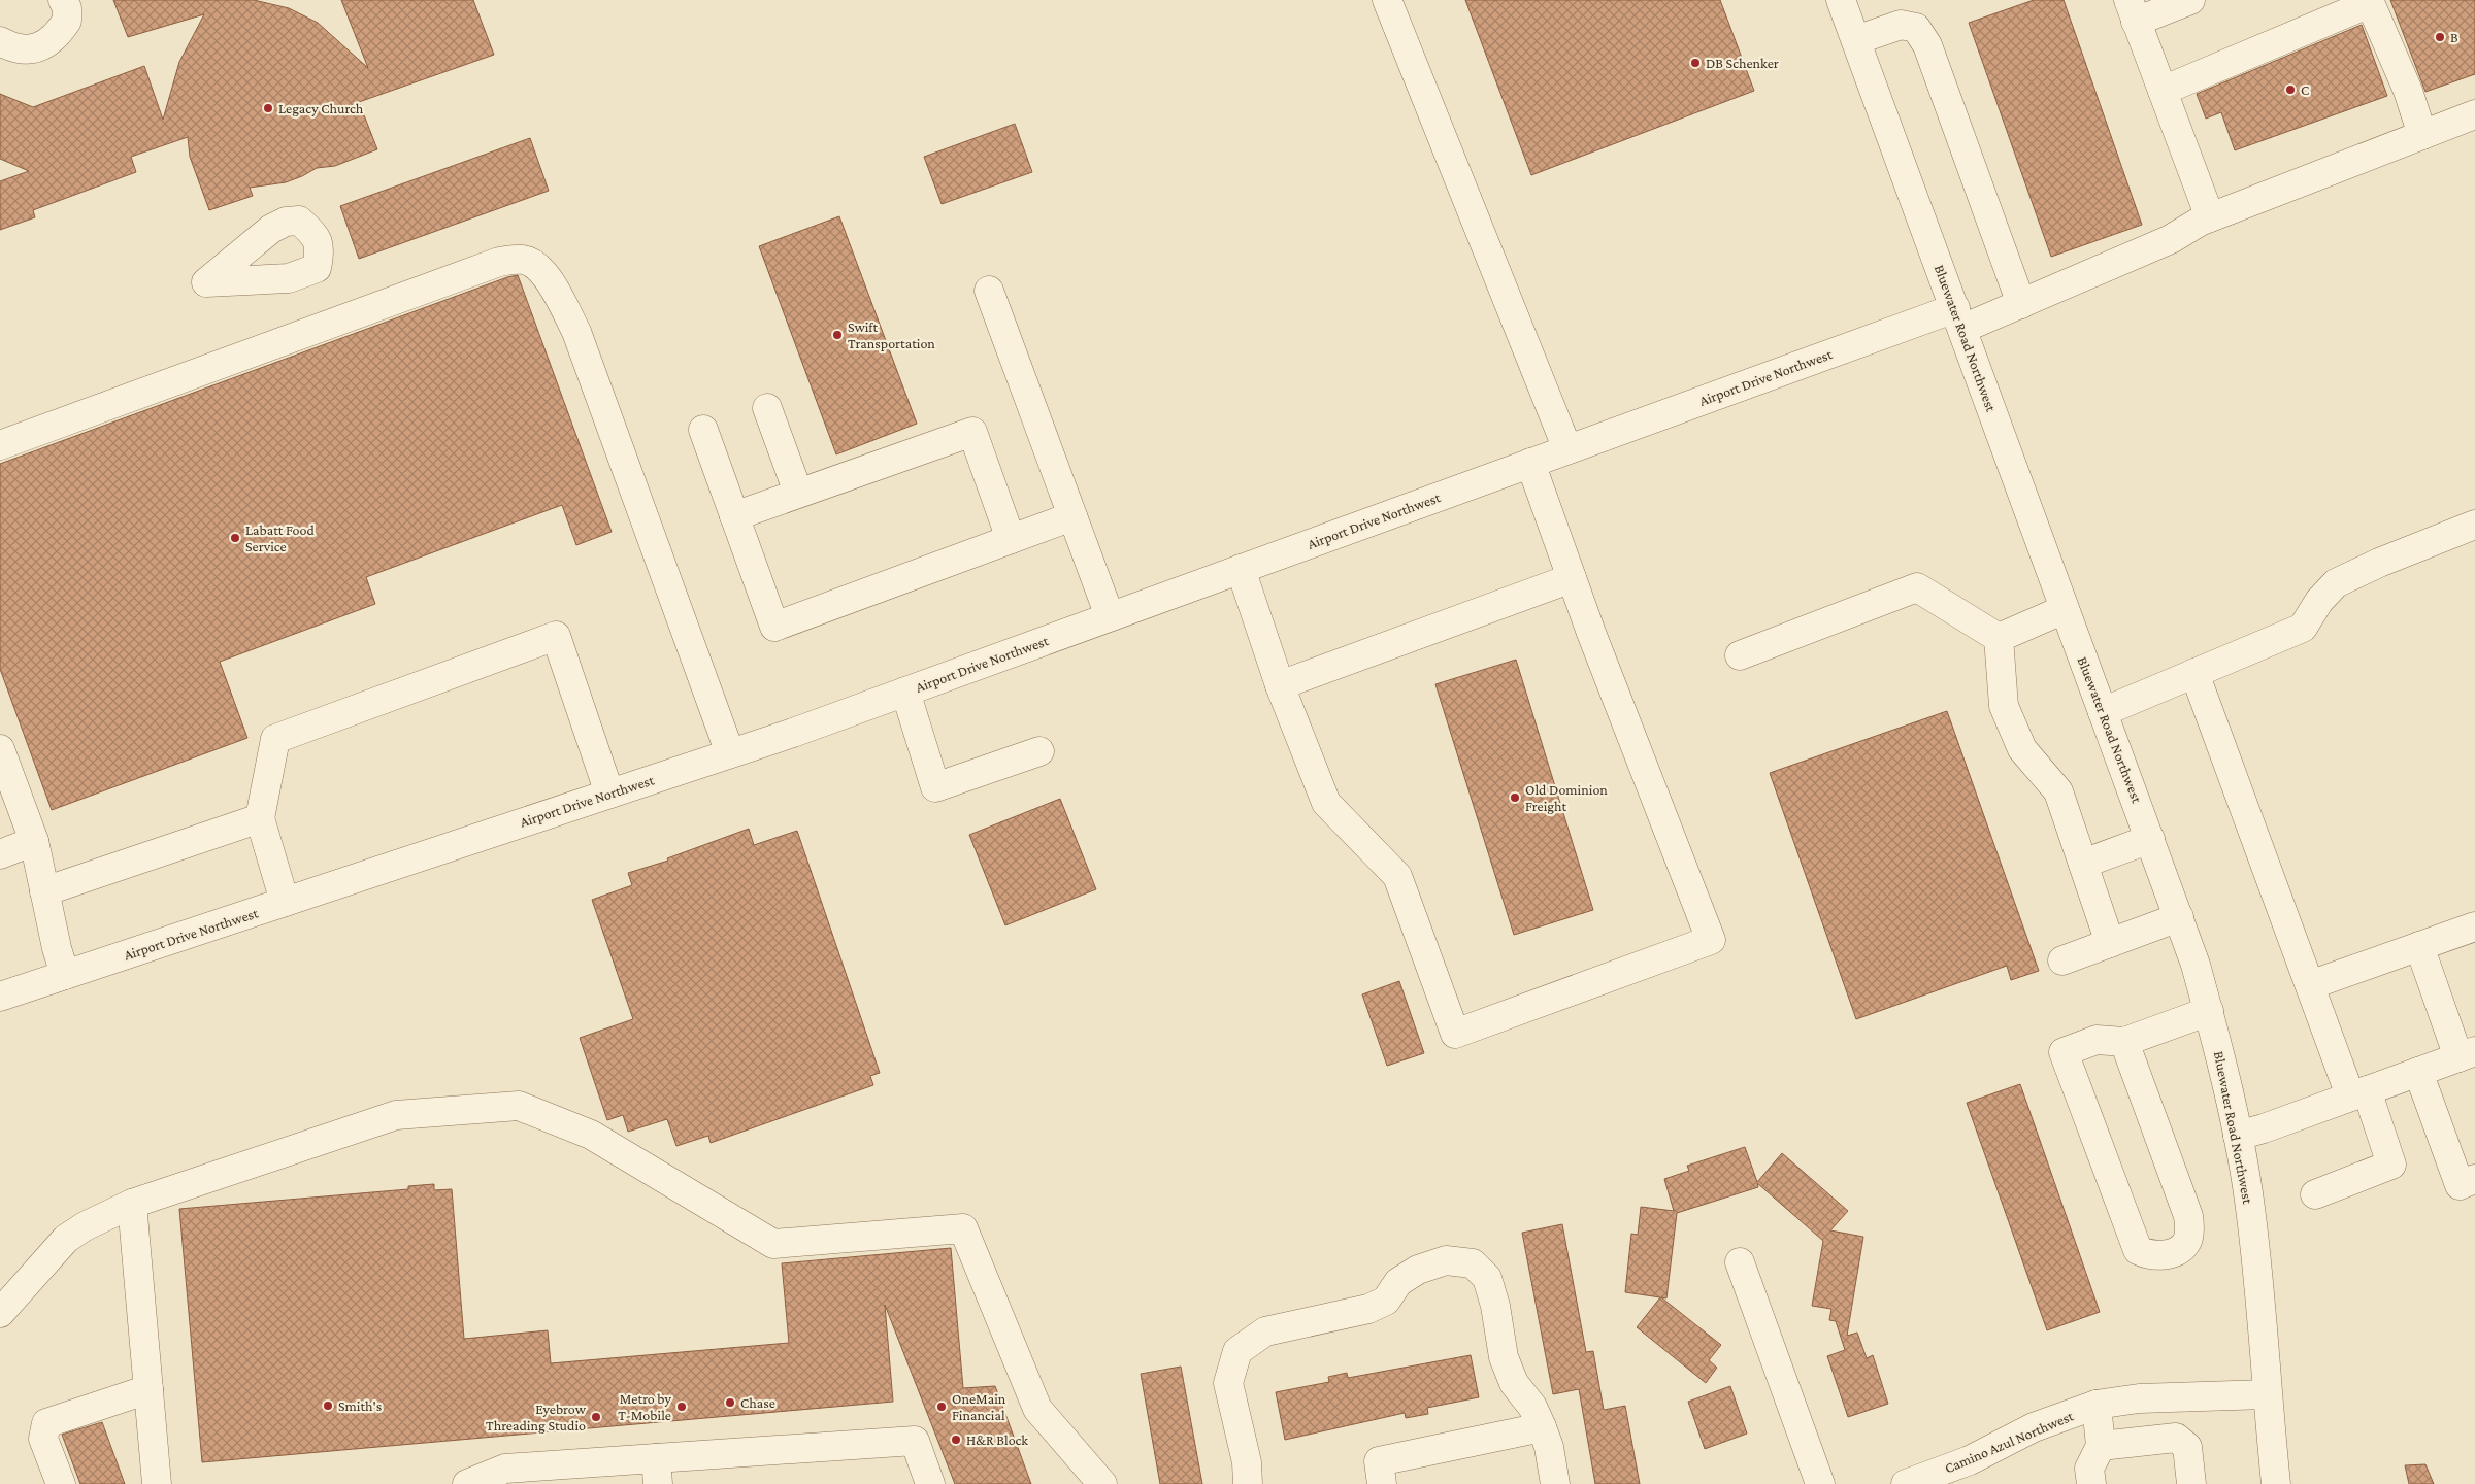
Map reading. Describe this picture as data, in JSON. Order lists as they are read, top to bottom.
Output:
{
  "streets": {
    "street": ["Bluewater Road Northwest", "Airport Drive Northwest", "Camino Azul Northwest"]
  },
  "crossings": [
    ["Bluewater Road Northwest", "Airport Drive Northwest"],
    ["Bluewater Road Northwest", "Camino Azul Northwest"]
  ],
  "places": [
    "B",
    "DB Schenker",
    "C",
    "Legacy Church",
    "Swift Transportation",
    "Labatt Food Service",
    "Old Dominion Freight",
    "Chase",
    "Smith's",
    "Metro by T-Mobile",
    "OneMain Financial",
    "Eyebrow Threading Studio",
    "H&R Block"
  ]
}
